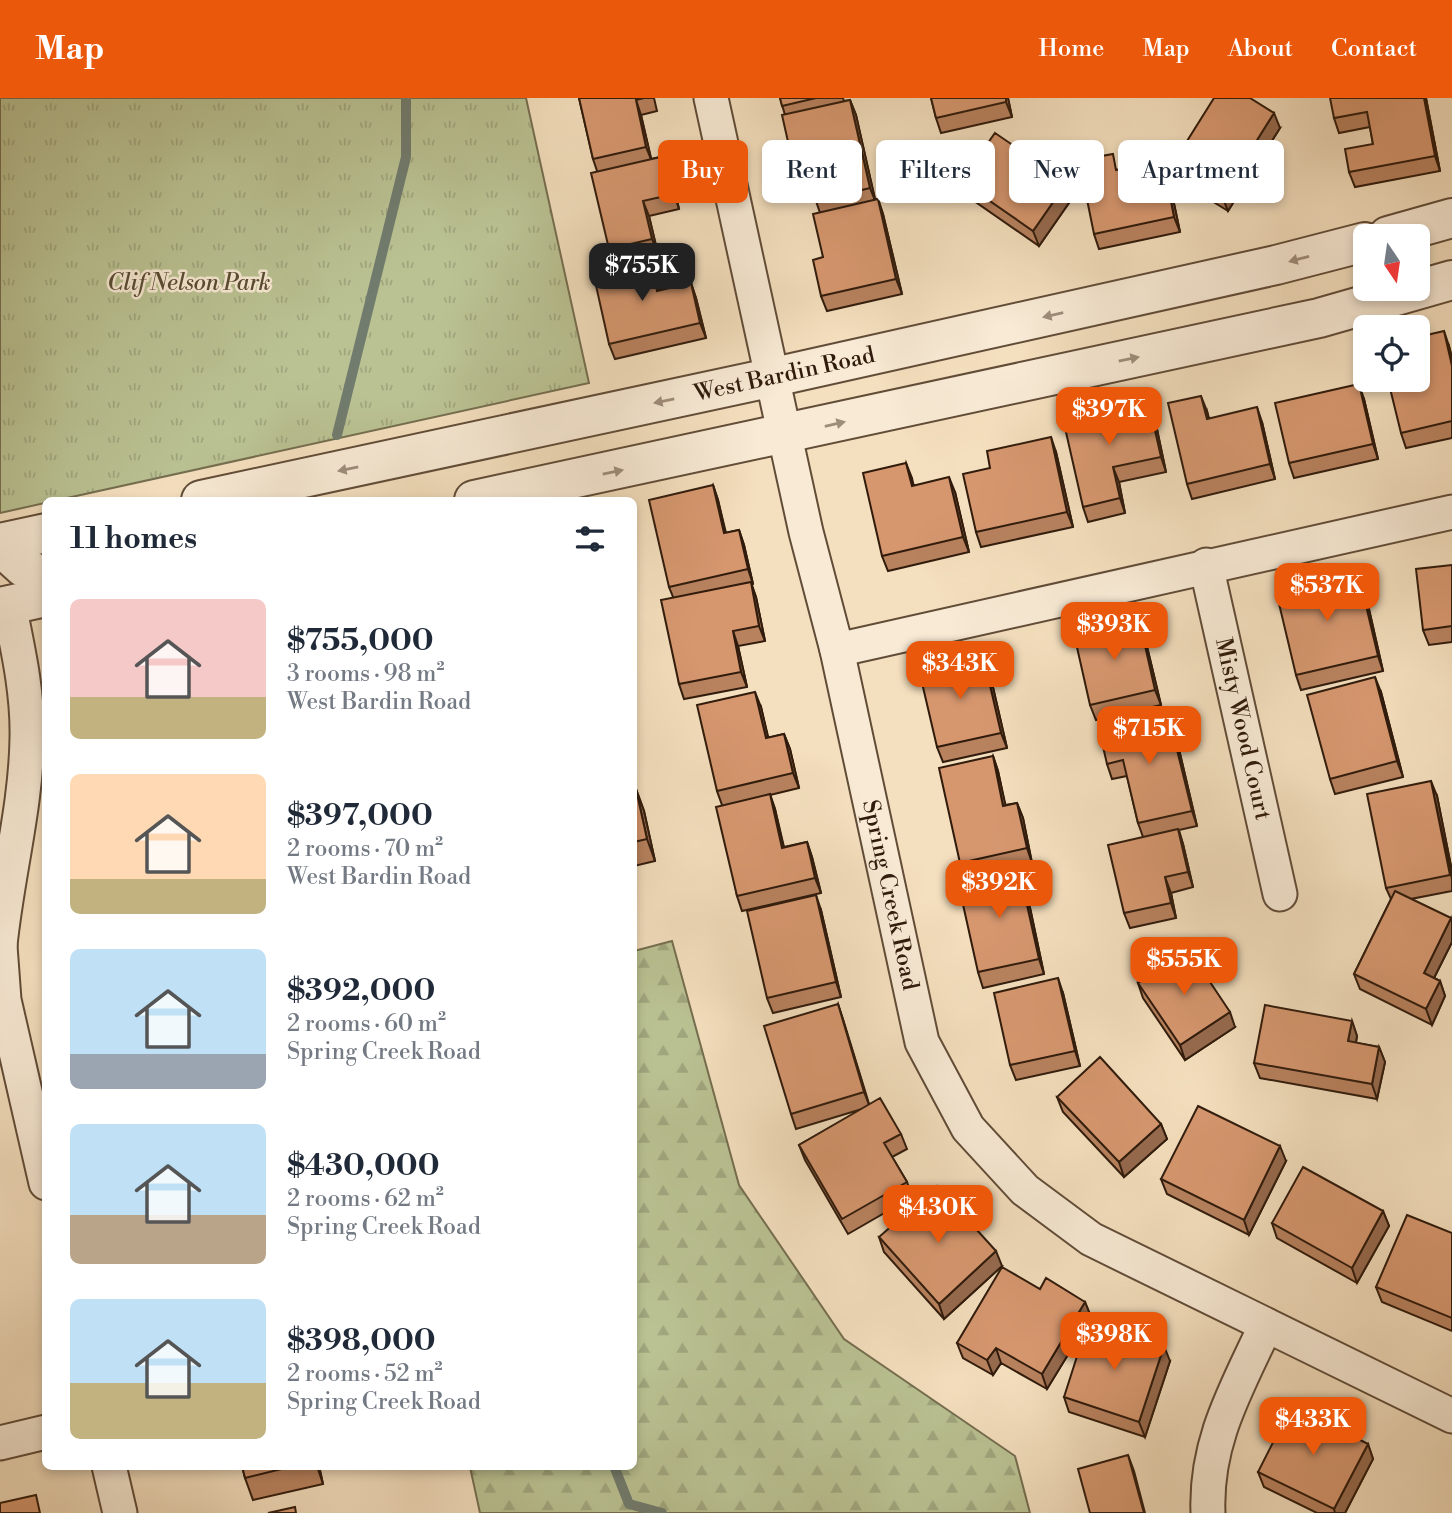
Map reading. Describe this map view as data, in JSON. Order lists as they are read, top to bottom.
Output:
{
  "streets": {
    "street": ["West Bardin Road", "Misty Wood Court", "Spring Creek Road"]
  },
  "crossings": [
    ["West Bardin Road", "Spring Creek Road"]
  ],
  "parks": ["Clif Nelson Park"],
  "north": "bottom",
  "page": {
    "header": "Map",
    "nav": [
      "Home",
      "Map",
      "About",
      "Contact"
    ],
    "chip": [
      "Buy",
      "Rent",
      "Filters",
      "New",
      "Apartment"
    ],
    "price": [
      "$755K",
      "$397K",
      "$537K",
      "$393K",
      "$343K",
      "$715K",
      "$392K",
      "$555K",
      "$430K",
      "$398K",
      "$433K"
    ],
    "heading": "11 homes",
    "list": [
      {
        "name": "$755,000",
        "note": "3 rooms · 98 m² · West Bardin Road"
      },
      {
        "name": "$397,000",
        "note": "2 rooms · 70 m² · West Bardin Road"
      },
      {
        "name": "$392,000",
        "note": "2 rooms · 60 m² · Spring Creek Road"
      },
      {
        "name": "$430,000",
        "note": "2 rooms · 62 m² · Spring Creek Road"
      },
      {
        "name": "$398,000",
        "note": "2 rooms · 52 m² · Spring Creek Road"
      }
    ]
  }
}
